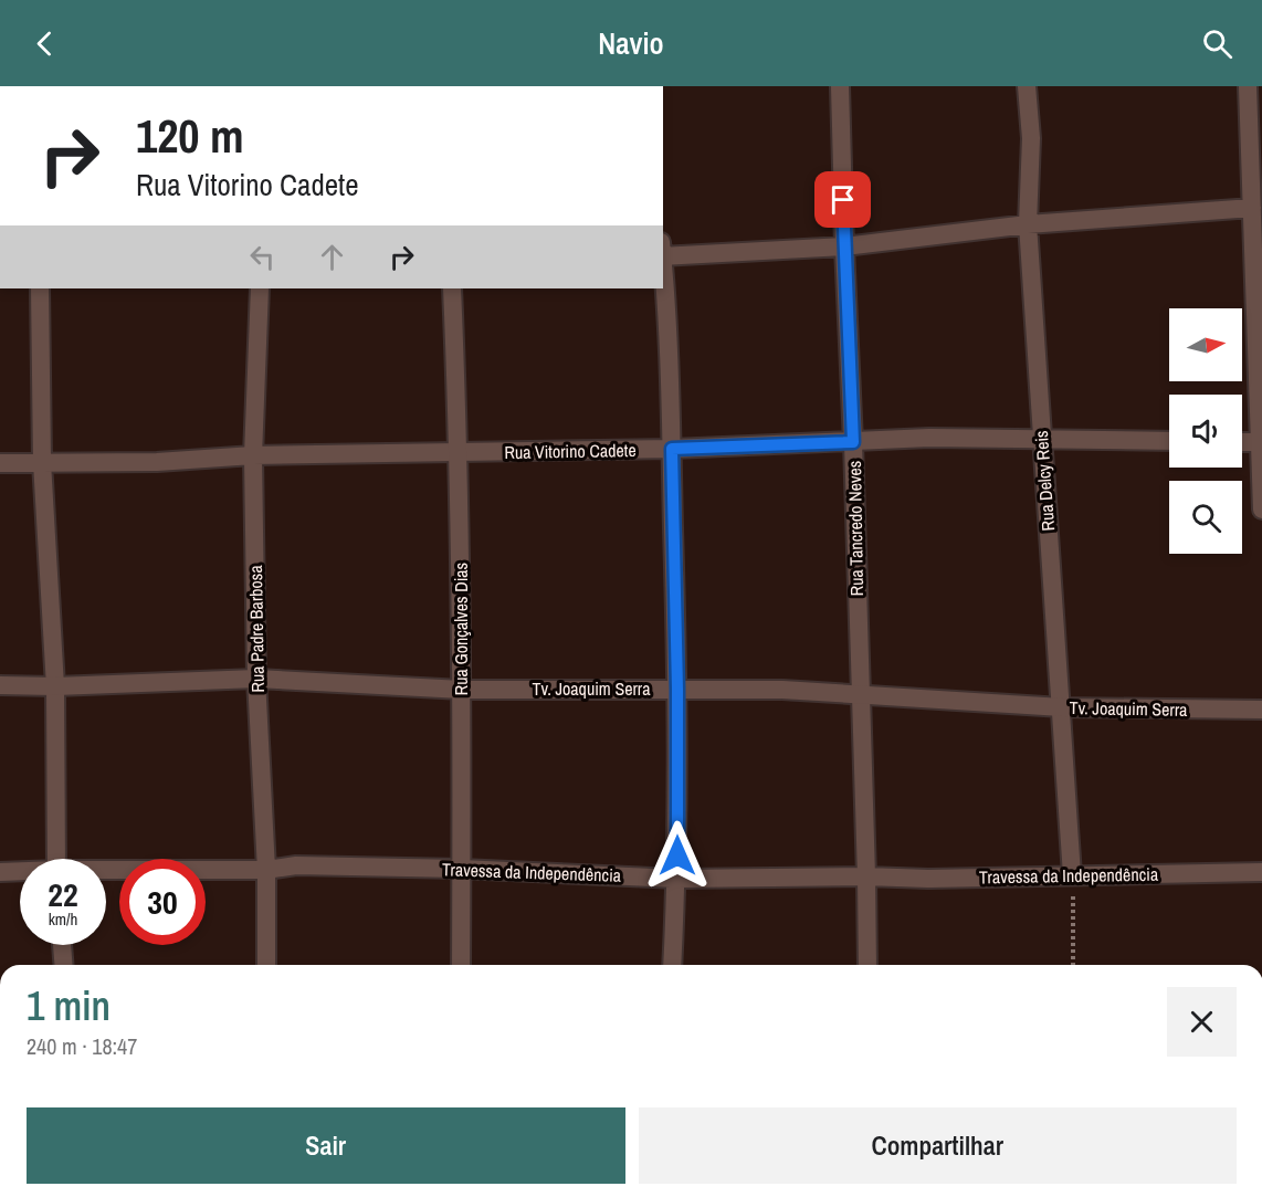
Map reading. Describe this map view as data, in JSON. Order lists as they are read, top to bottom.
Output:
{
  "streets": {
    "street": [
      "Rua Vitorino Cadete",
      "Rua Delcy Reis",
      "Rua Tancredo Neves",
      "Rua Padre Barbosa",
      "Rua Gonçalves Dias",
      "Tv. Joaquim Serra",
      "Travessa da Independência"
    ]
  },
  "crossings": [
    ["Rua Vitorino Cadete", "Rua Delcy Reis"],
    ["Rua Vitorino Cadete", "Rua Tancredo Neves"],
    ["Rua Vitorino Cadete", "Rua Padre Barbosa"],
    ["Rua Vitorino Cadete", "Rua Gonçalves Dias"],
    ["Rua Delcy Reis", "Tv. Joaquim Serra"],
    ["Rua Delcy Reis", "Travessa da Independência"],
    ["Rua Tancredo Neves", "Tv. Joaquim Serra"],
    ["Rua Tancredo Neves", "Travessa da Independência"],
    ["Rua Padre Barbosa", "Tv. Joaquim Serra"],
    ["Rua Padre Barbosa", "Travessa da Independência"],
    ["Rua Gonçalves Dias", "Tv. Joaquim Serra"],
    ["Rua Gonçalves Dias", "Travessa da Independência"]
  ],
  "north": "right",
  "page": {
    "header": "Navio",
    "turn": ["120 m", "Rua Vitorino Cadete"],
    "speed": "22 km/h",
    "limit": "30",
    "heading": ["1 min", "240 m · 18:47"],
    "buttons": ["Sair", "Compartilhar"]
  }
}
